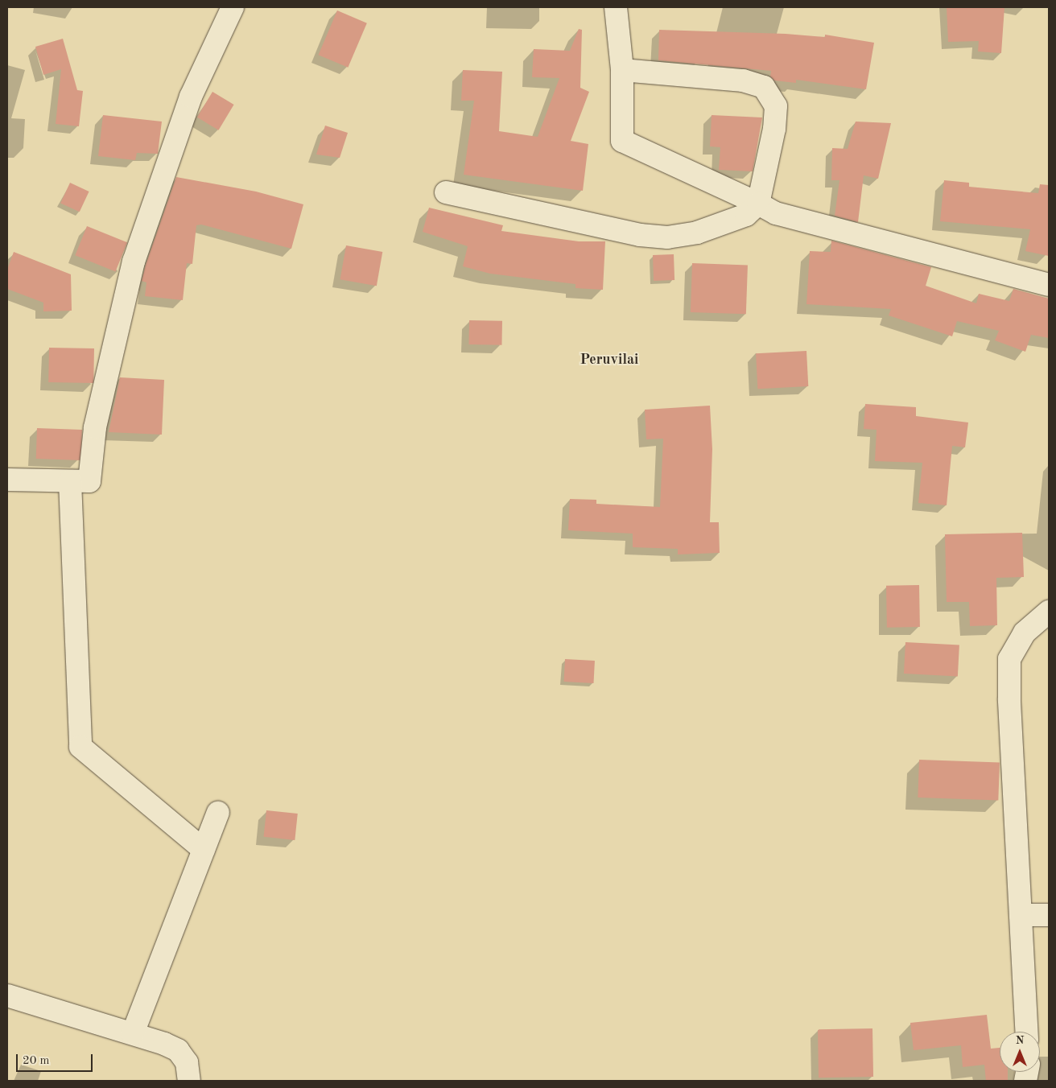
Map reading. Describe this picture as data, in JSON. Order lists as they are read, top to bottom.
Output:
{
  "districts": ["Peruvilai"],
  "scale_bar": "20 m",
  "north": "top"
}
